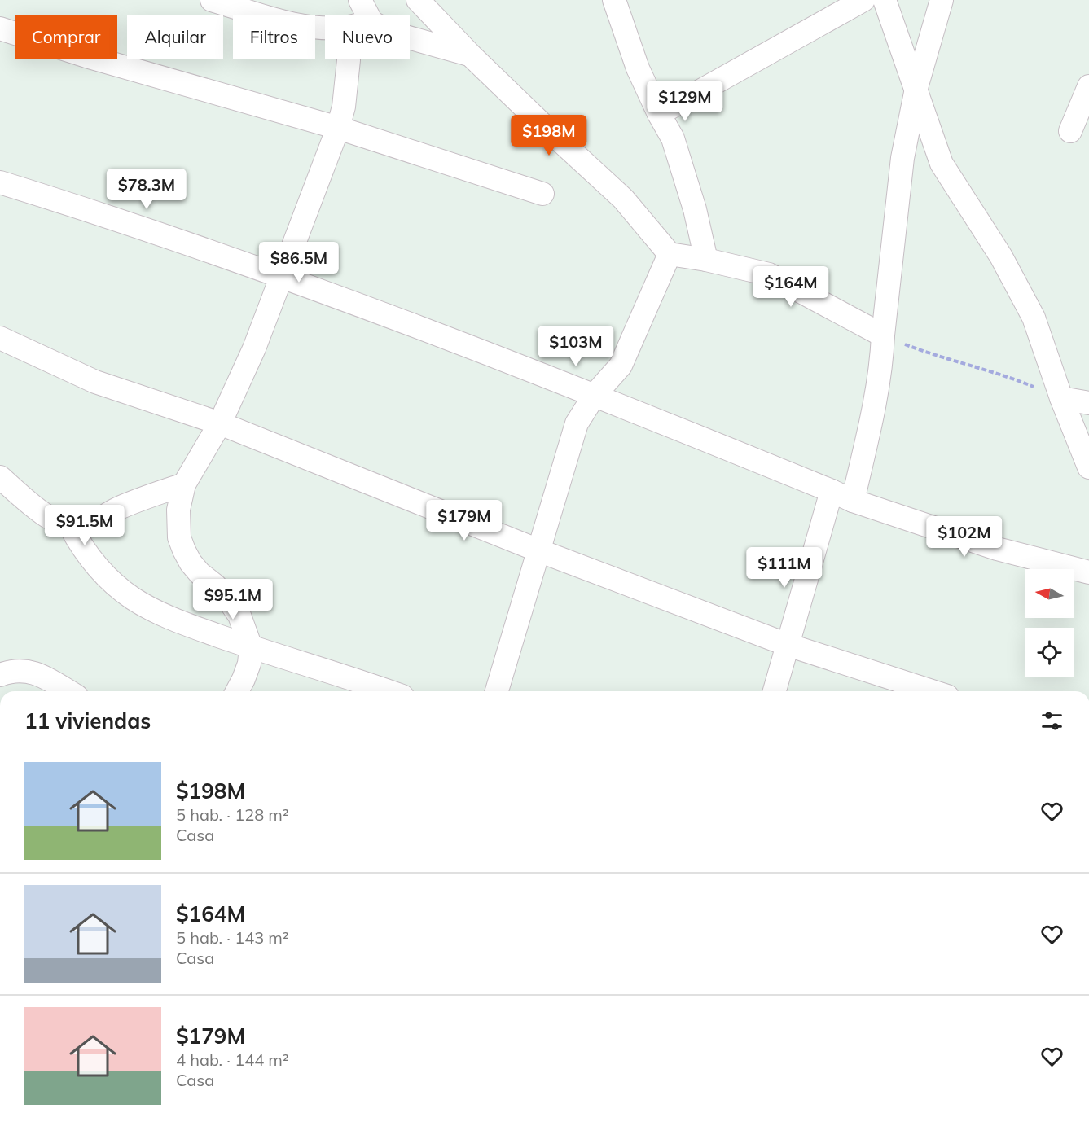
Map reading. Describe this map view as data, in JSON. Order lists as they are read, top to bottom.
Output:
{
  "north": "left",
  "page": {
    "chip": [
      "Comprar",
      "Alquilar",
      "Filtros",
      "Nuevo"
    ],
    "price": [
      "$129M",
      "$198M",
      "$78.3M",
      "$86.5M",
      "$164M",
      "$103M",
      "$179M",
      "$91.5M",
      "$102M",
      "$111M",
      "$95.1M"
    ],
    "heading": "11 viviendas",
    "list": [
      {
        "name": "$198M",
        "note": "5 hab. · 128 m² · Casa"
      },
      {
        "name": "$164M",
        "note": "5 hab. · 143 m² · Casa"
      },
      {
        "name": "$179M",
        "note": "4 hab. · 144 m² · Casa"
      }
    ]
  }
}
